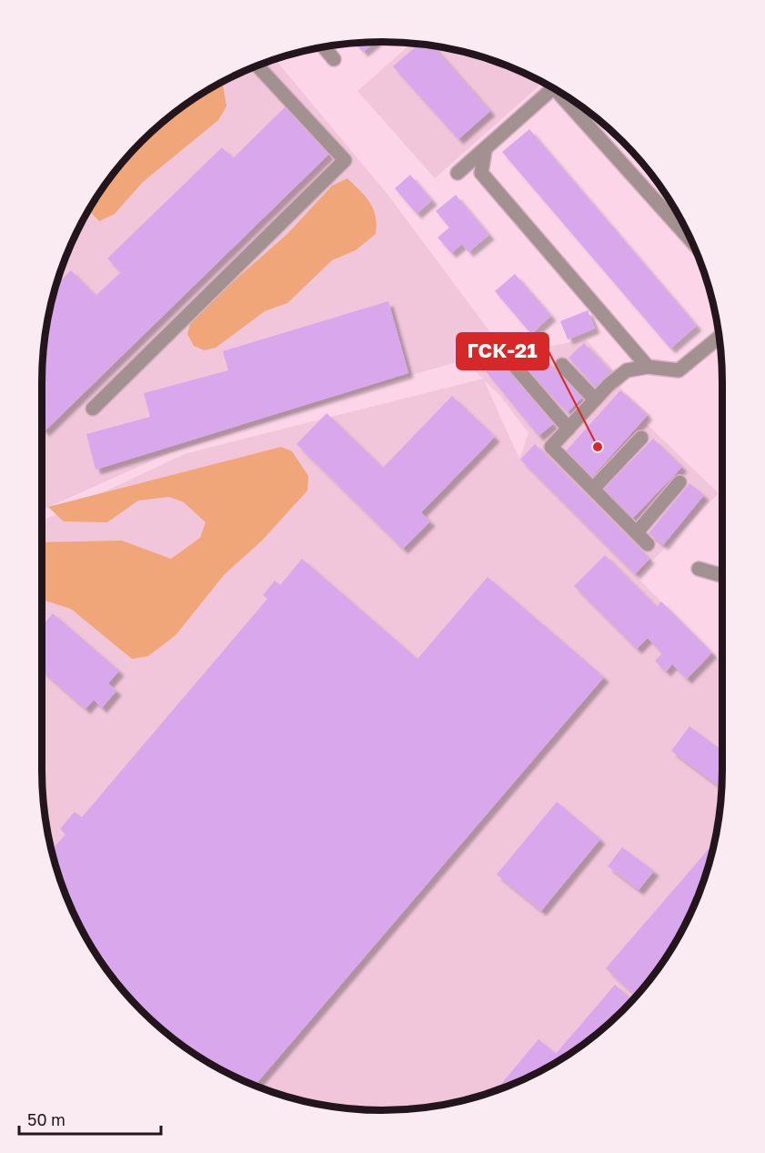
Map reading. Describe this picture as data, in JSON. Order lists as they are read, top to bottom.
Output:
{
  "places": ["ГСК-21"],
  "scale_bar": "50 m"
}
